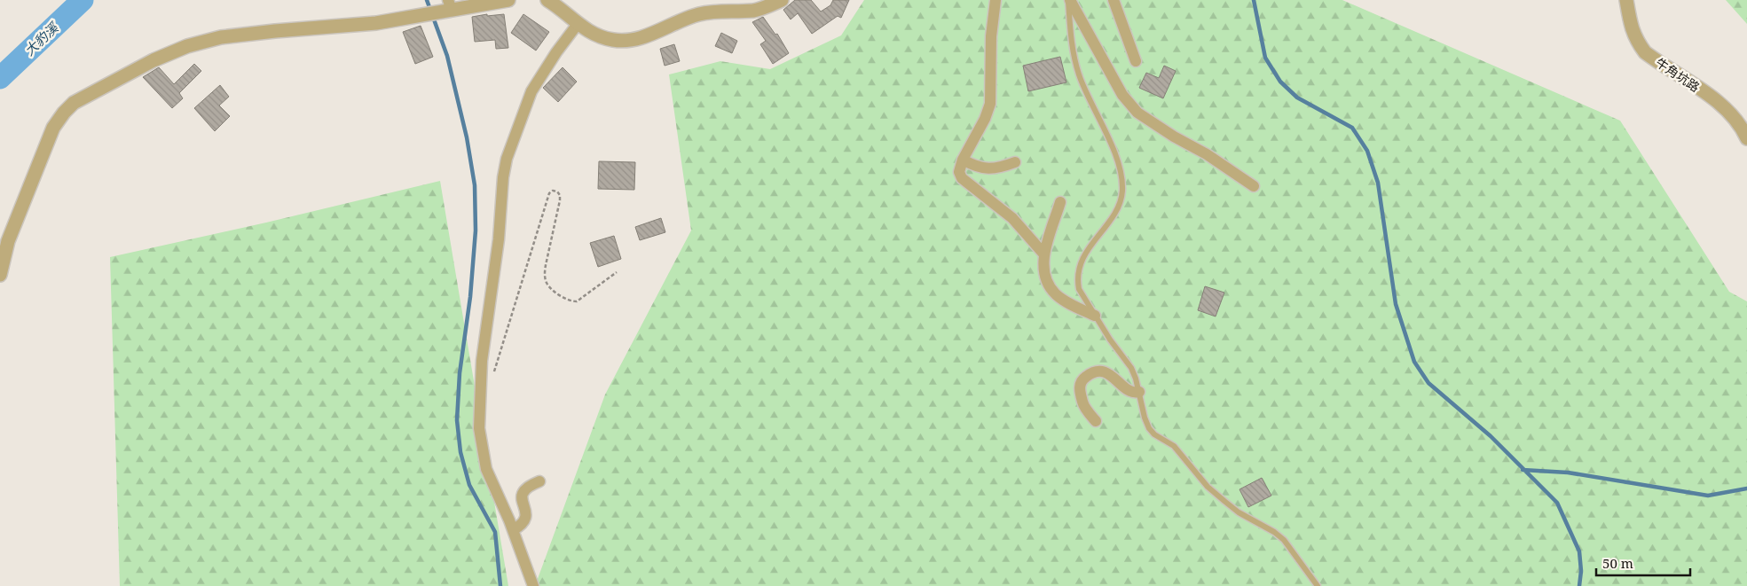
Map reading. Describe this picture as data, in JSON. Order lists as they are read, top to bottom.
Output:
{
  "streets": {
    "street": ["牛角坑路"]
  },
  "water": ["大豹溪"],
  "scale_bar": "50 m"
}
